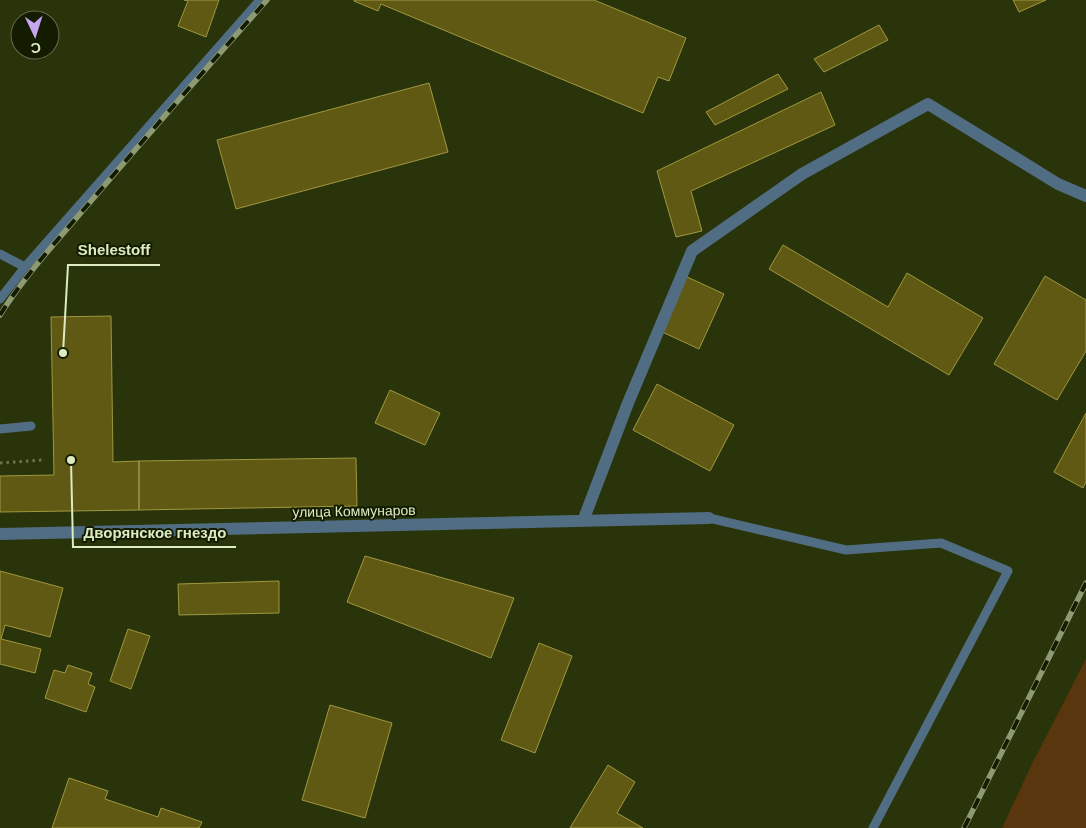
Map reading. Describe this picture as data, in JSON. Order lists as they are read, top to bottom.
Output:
{
  "streets": {
    "street": ["улица Коммунаров"]
  },
  "places": ["Shelestoff", "Дворянское гнездо"],
  "north": "bottom"
}
